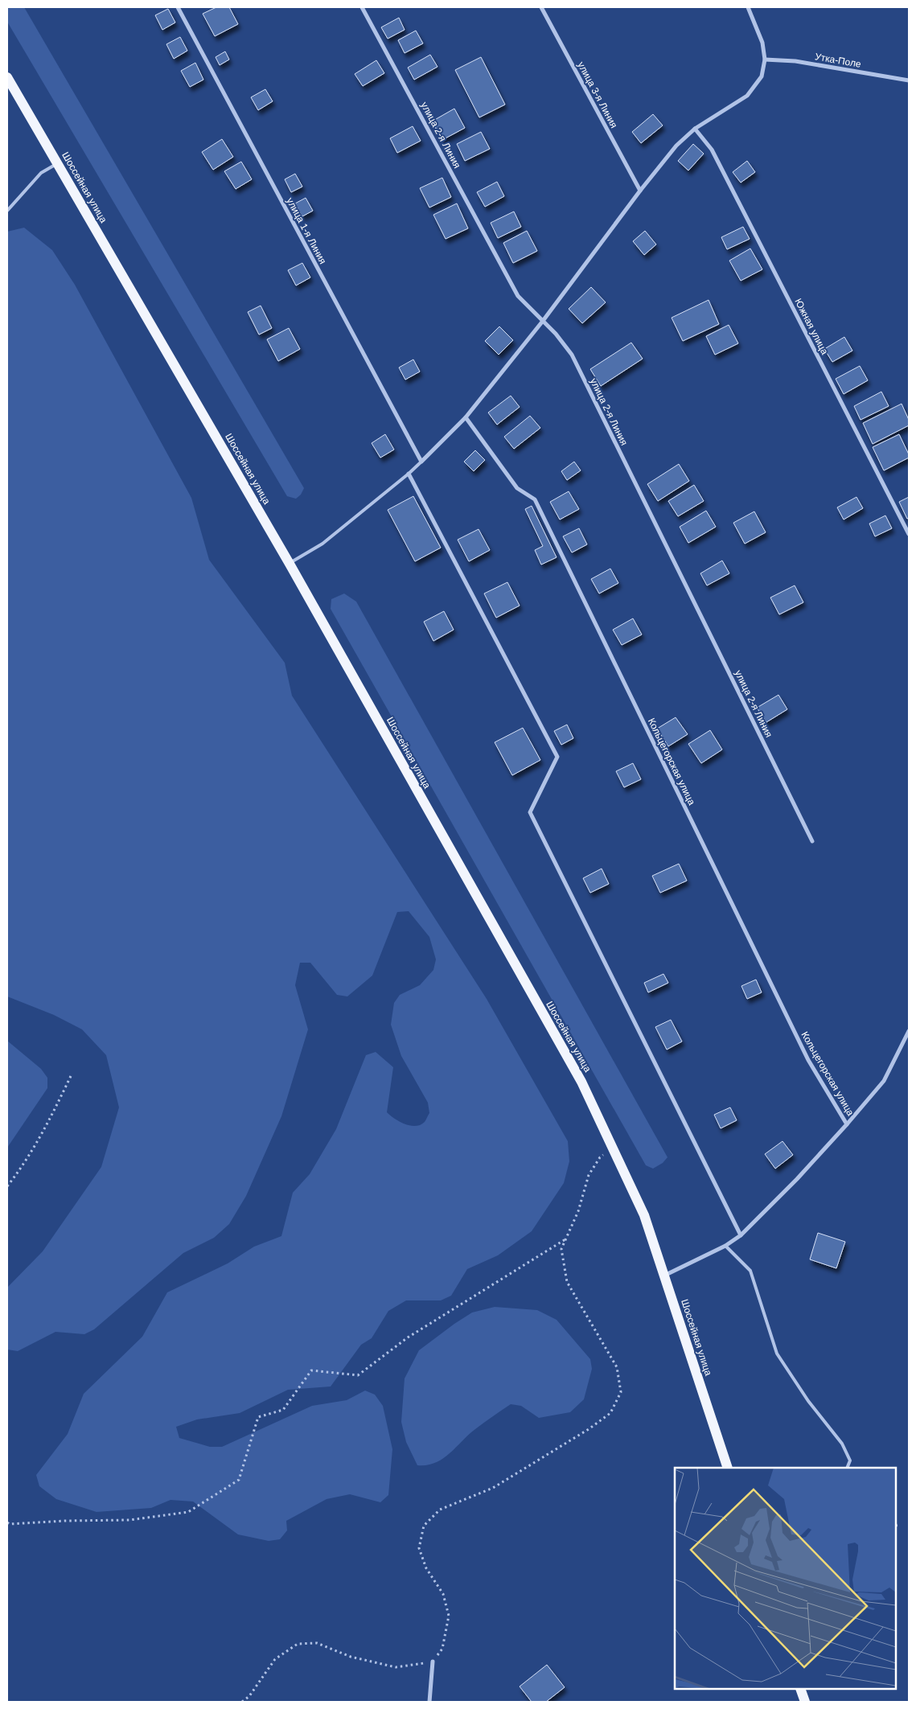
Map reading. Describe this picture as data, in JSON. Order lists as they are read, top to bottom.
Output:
{
  "streets": {
    "main road": ["Шоссейная улица"],
    "street": [
      "Утка-Поле",
      "улица 3-я Линия",
      "улица 2-я Линия",
      "улица 1-я Линия",
      "Южная улица",
      "Кольцегорская улица"
    ]
  }
}
